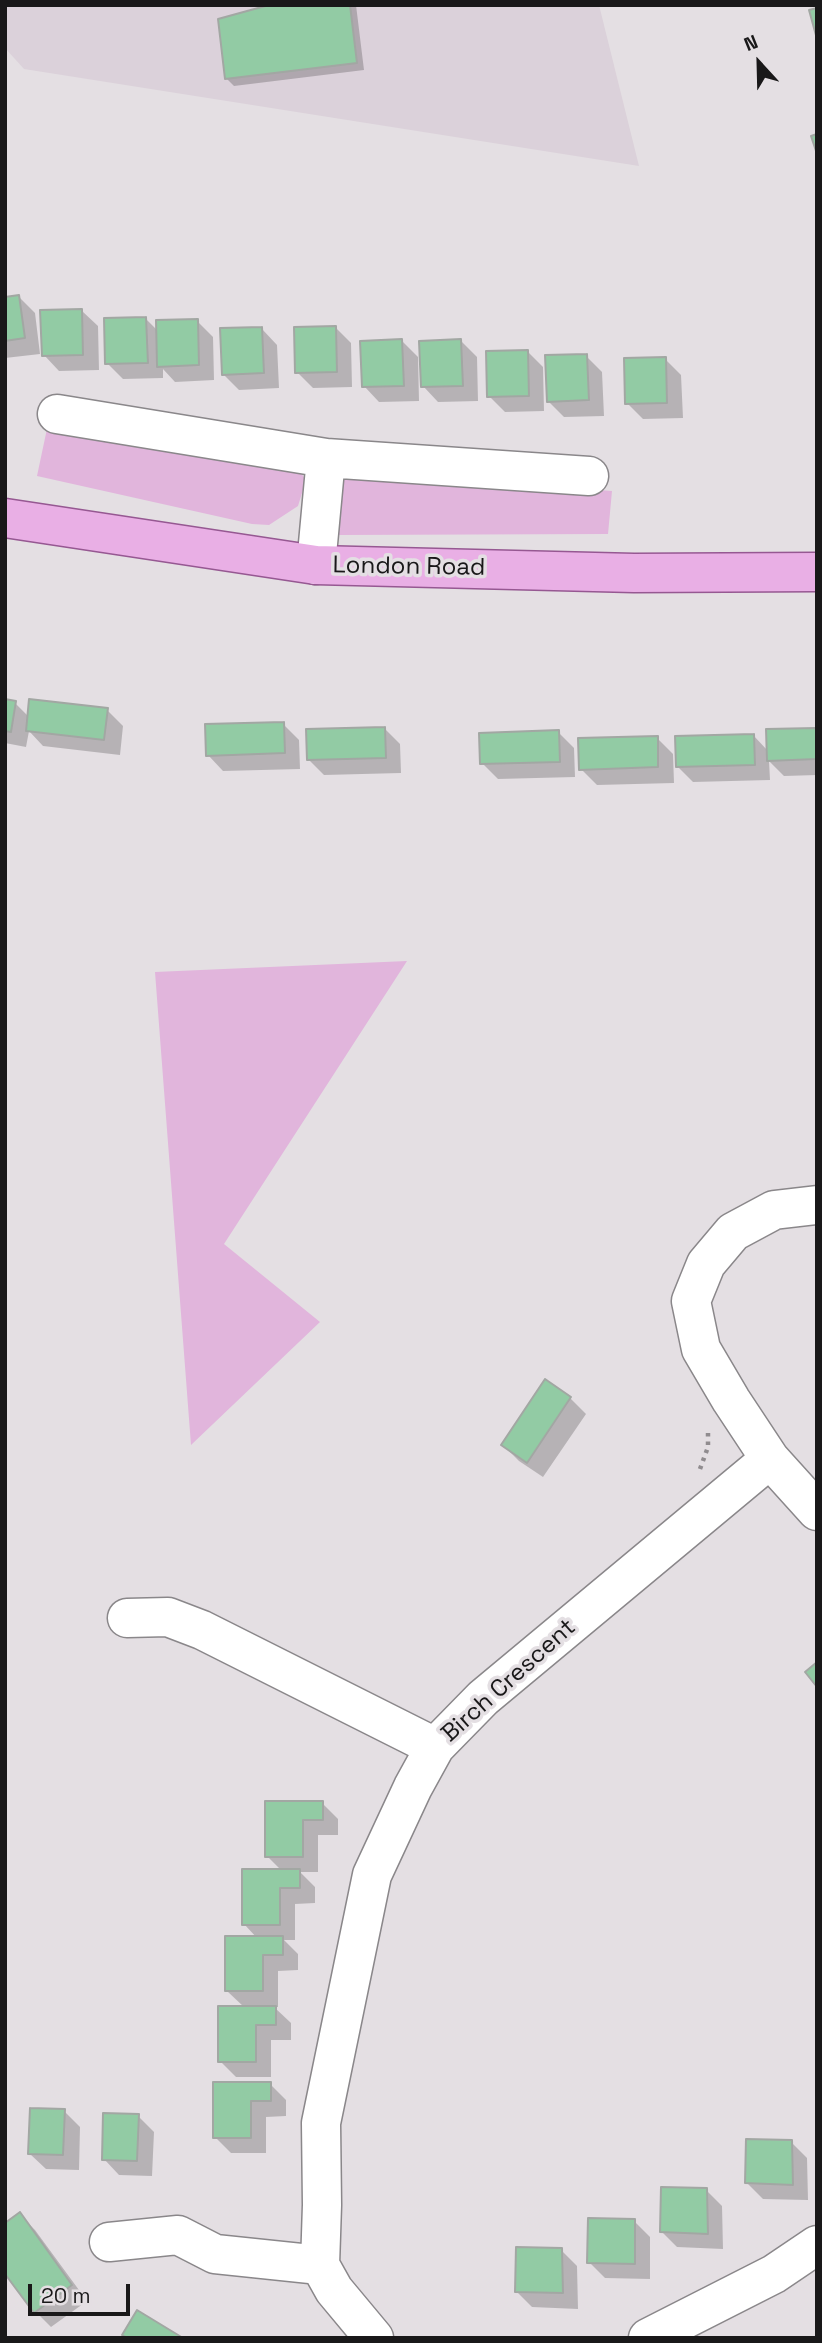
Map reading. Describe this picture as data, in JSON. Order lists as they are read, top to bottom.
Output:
{
  "streets": {
    "main road": ["London Road"],
    "street": ["Birch Crescent"]
  },
  "scale_bar": "20 m",
  "north": "top"
}
